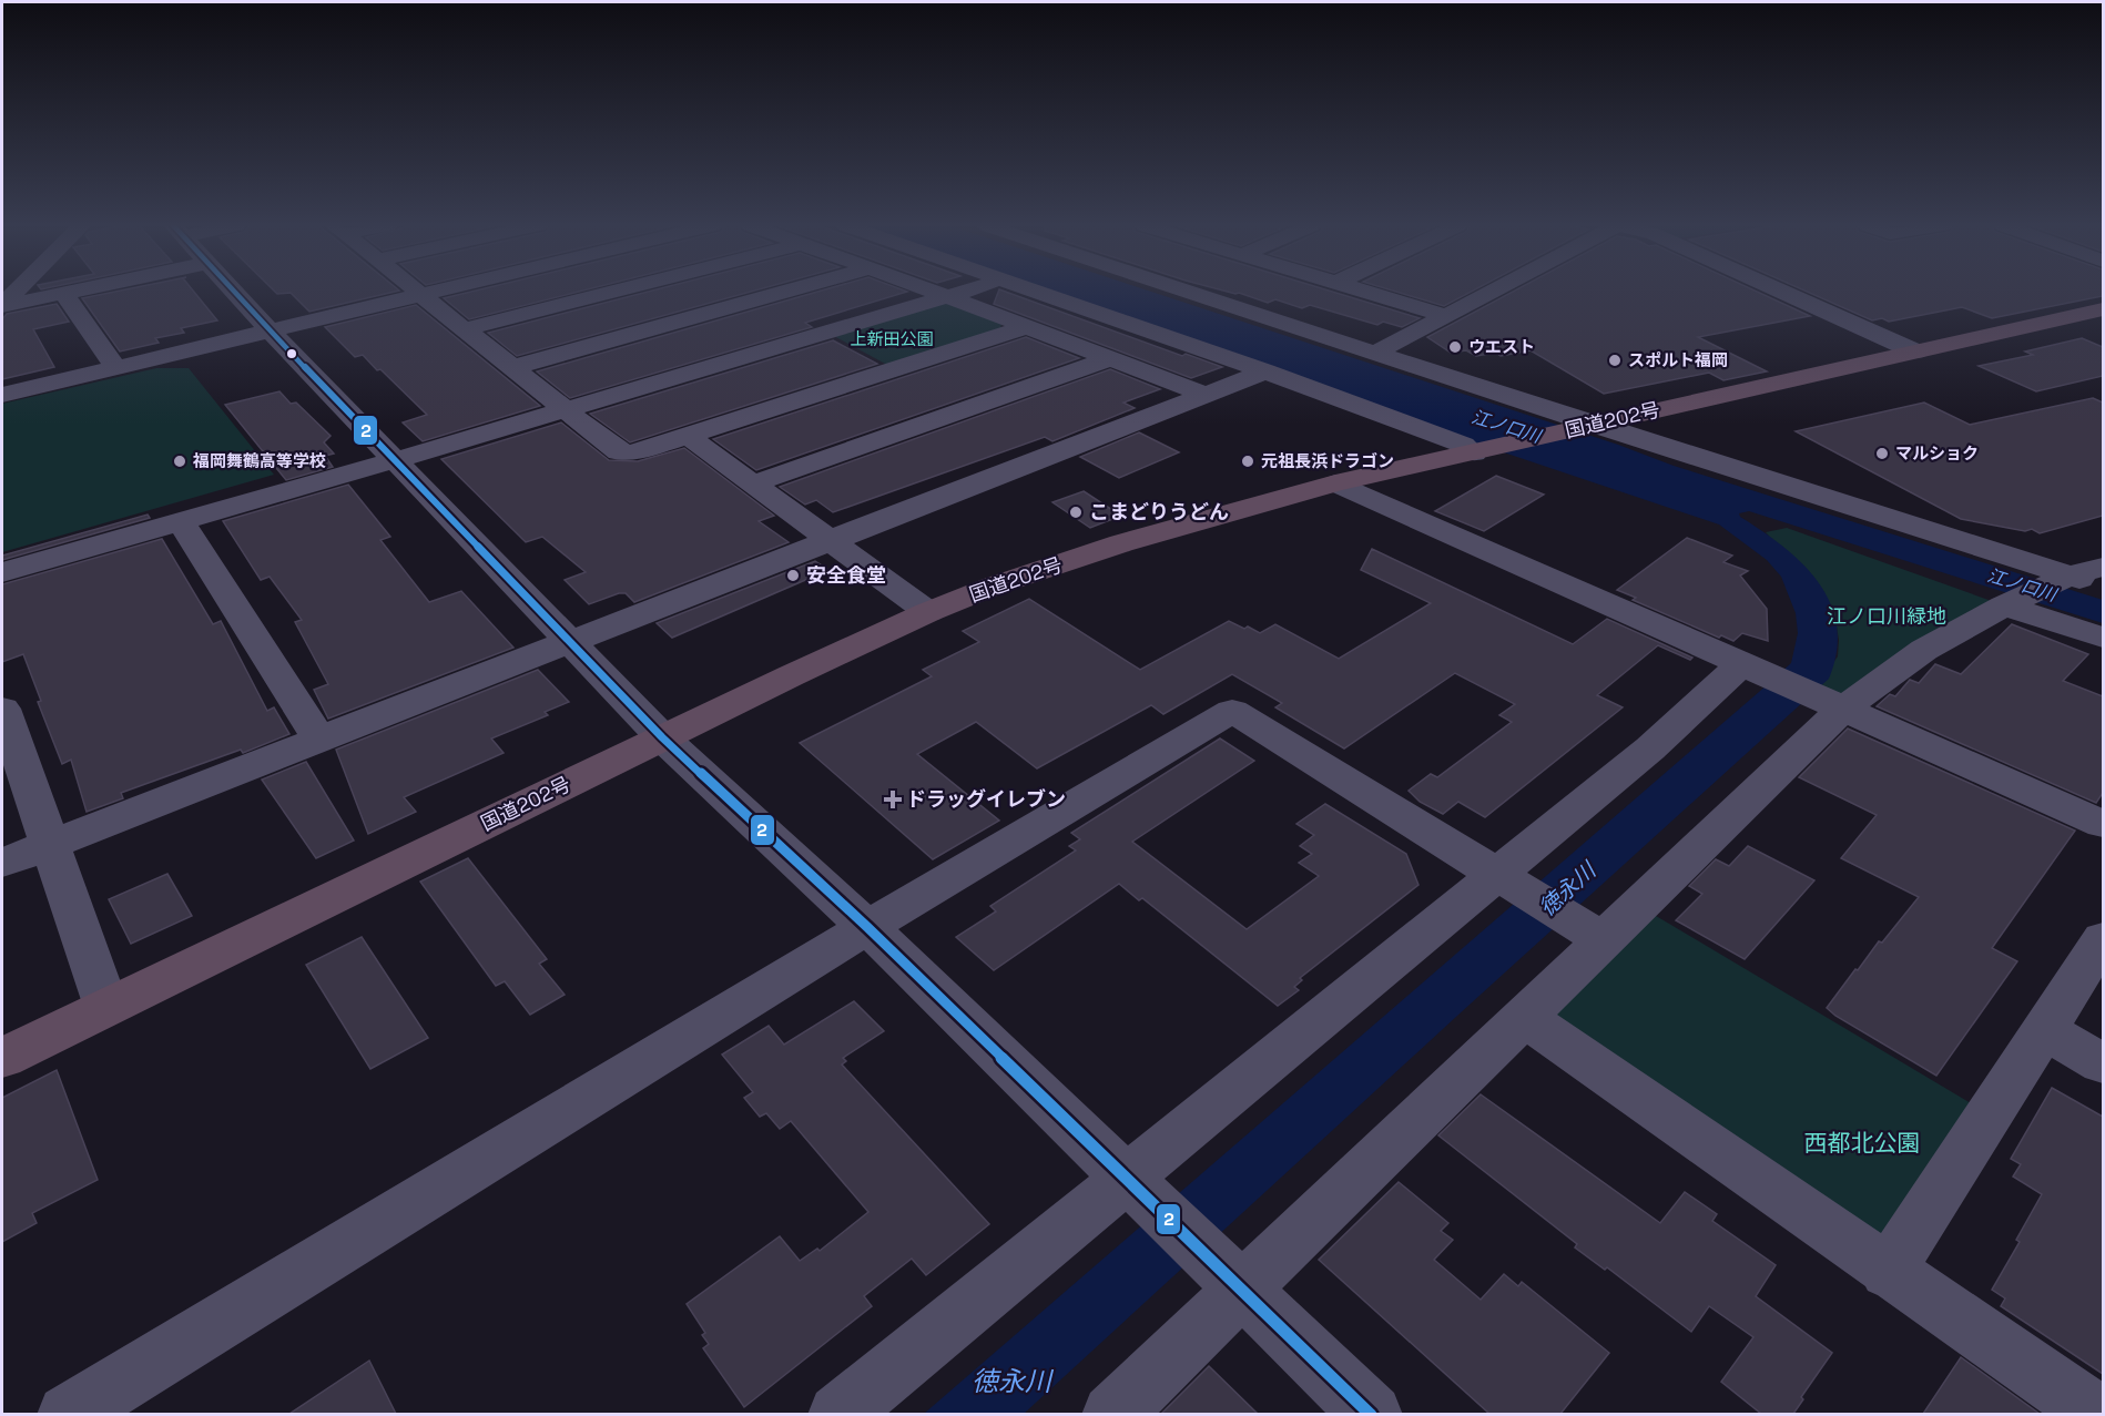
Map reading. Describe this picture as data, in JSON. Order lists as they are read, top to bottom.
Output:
{
  "streets": {
    "highway": ["国道202号"]
  },
  "water": ["江ノ口川", "徳永川"],
  "parks": ["上新田公園", "江ノ口川緑地", "西都北公園"],
  "places": {
    "other": [
      "ウエスト",
      "スポルト福岡",
      "マルショク",
      "福岡舞鶴高等学校",
      "元祖長浜ドラゴン",
      "こまどりうどん",
      "安全食堂"
    ],
    "health": ["ドラッグイレブン"]
  },
  "lines": ["transit line 2"]
}
